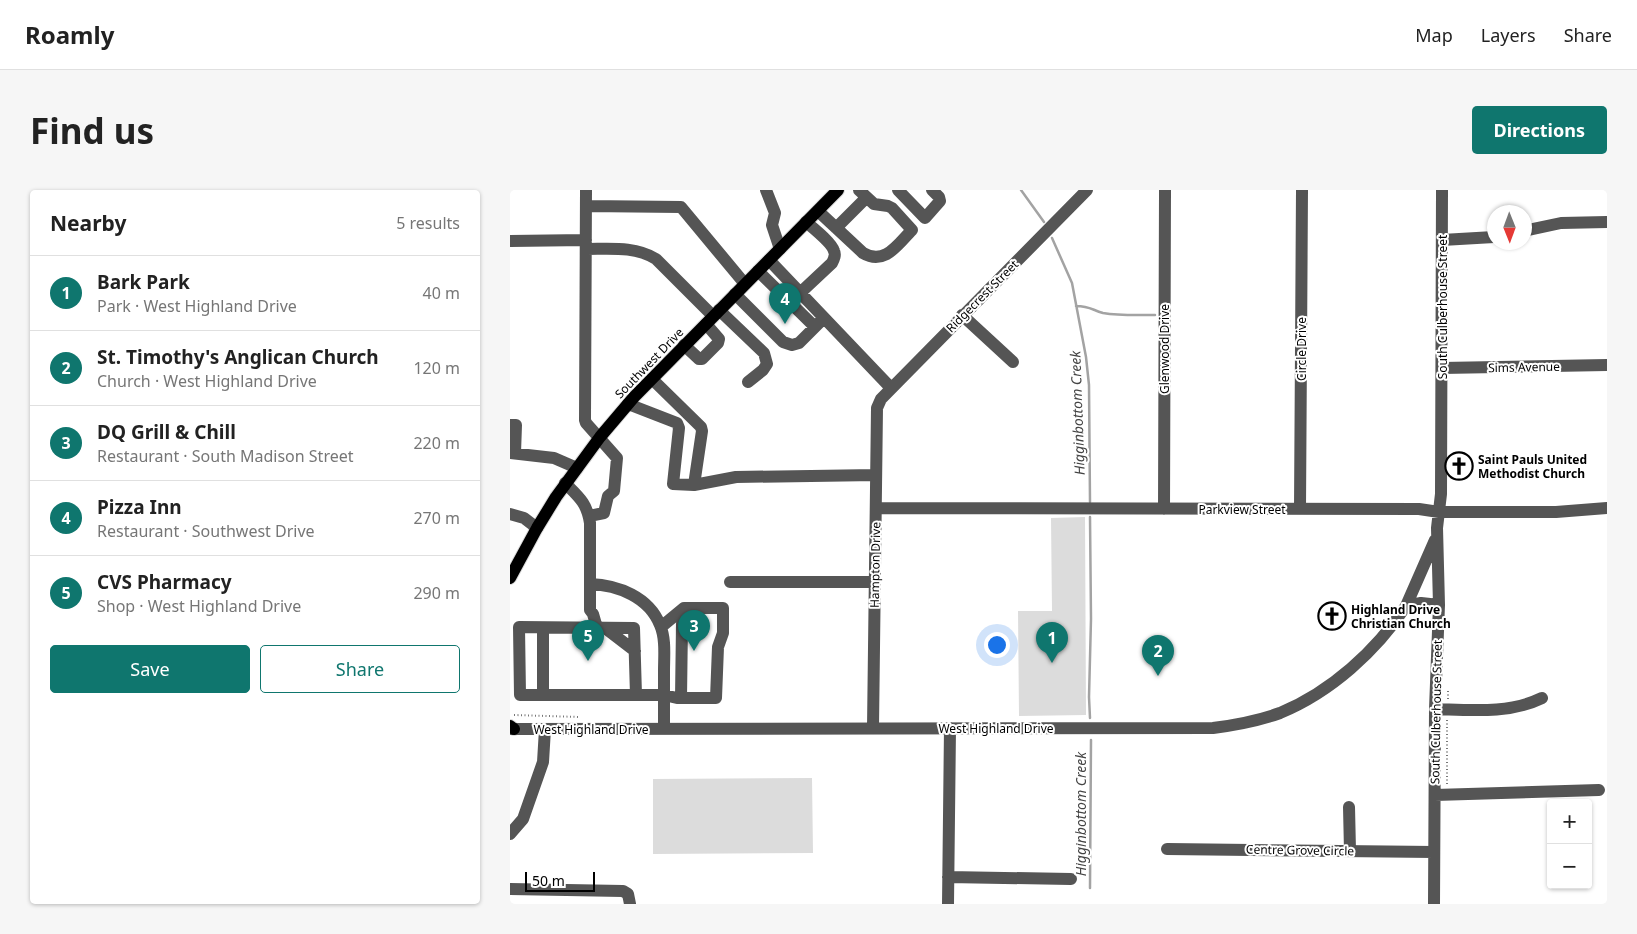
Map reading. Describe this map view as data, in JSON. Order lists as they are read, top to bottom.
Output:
{
  "streets": {
    "main road": ["Southwest Drive"],
    "street": [
      "Ridgecrest Street",
      "South Culberhouse Street",
      "Glenwood Drive",
      "Circle Drive",
      "Sims Avenue",
      "Parkview Street",
      "Hampton Drive",
      "West Highland Drive",
      "Centre Grove Circle"
    ]
  },
  "crossings": [
    ["Ridgecrest Street", "Hampton Drive"],
    ["South Culberhouse Street", "Sims Avenue"],
    ["South Culberhouse Street", "Parkview Street"],
    ["South Culberhouse Street", "West Highland Drive"],
    ["South Culberhouse Street", "Centre Grove Circle"],
    ["Glenwood Drive", "Parkview Street"],
    ["Circle Drive", "Parkview Street"],
    ["Parkview Street", "Hampton Drive"],
    ["Hampton Drive", "West Highland Drive"]
  ],
  "water": ["Higginbottom Creek"],
  "places": {
    "church": ["Saint Pauls United Methodist Church", "Highland Drive Christian Church"]
  },
  "scale_bar": "50 m",
  "north": "bottom",
  "page": {
    "header": "Roamly",
    "nav": ["Map", "Layers", "Share"],
    "buttons": [
      "Directions",
      ["Save", "Share"]
    ],
    "title": "Find us",
    "heading": ["Nearby", "5 results"],
    "list": [
      {
        "mark": "1",
        "name": "Bark Park",
        "note": "Park · West Highland Drive",
        "value": "40 m"
      },
      {
        "mark": "2",
        "name": "St. Timothy's Anglican Church",
        "note": "Church · West Highland Drive",
        "value": "120 m"
      },
      {
        "mark": "3",
        "name": "DQ Grill & Chill",
        "note": "Restaurant · South Madison Street",
        "value": "220 m"
      },
      {
        "mark": "4",
        "name": "Pizza Inn",
        "note": "Restaurant · Southwest Drive",
        "value": "270 m"
      },
      {
        "mark": "5",
        "name": "CVS Pharmacy",
        "note": "Shop · West Highland Drive",
        "value": "290 m"
      }
    ],
    "pins": [
      "4",
      "3",
      "5",
      "1",
      "2"
    ],
    "map_buttons": ["+", "−"],
    "scale": "50 m"
  }
}
